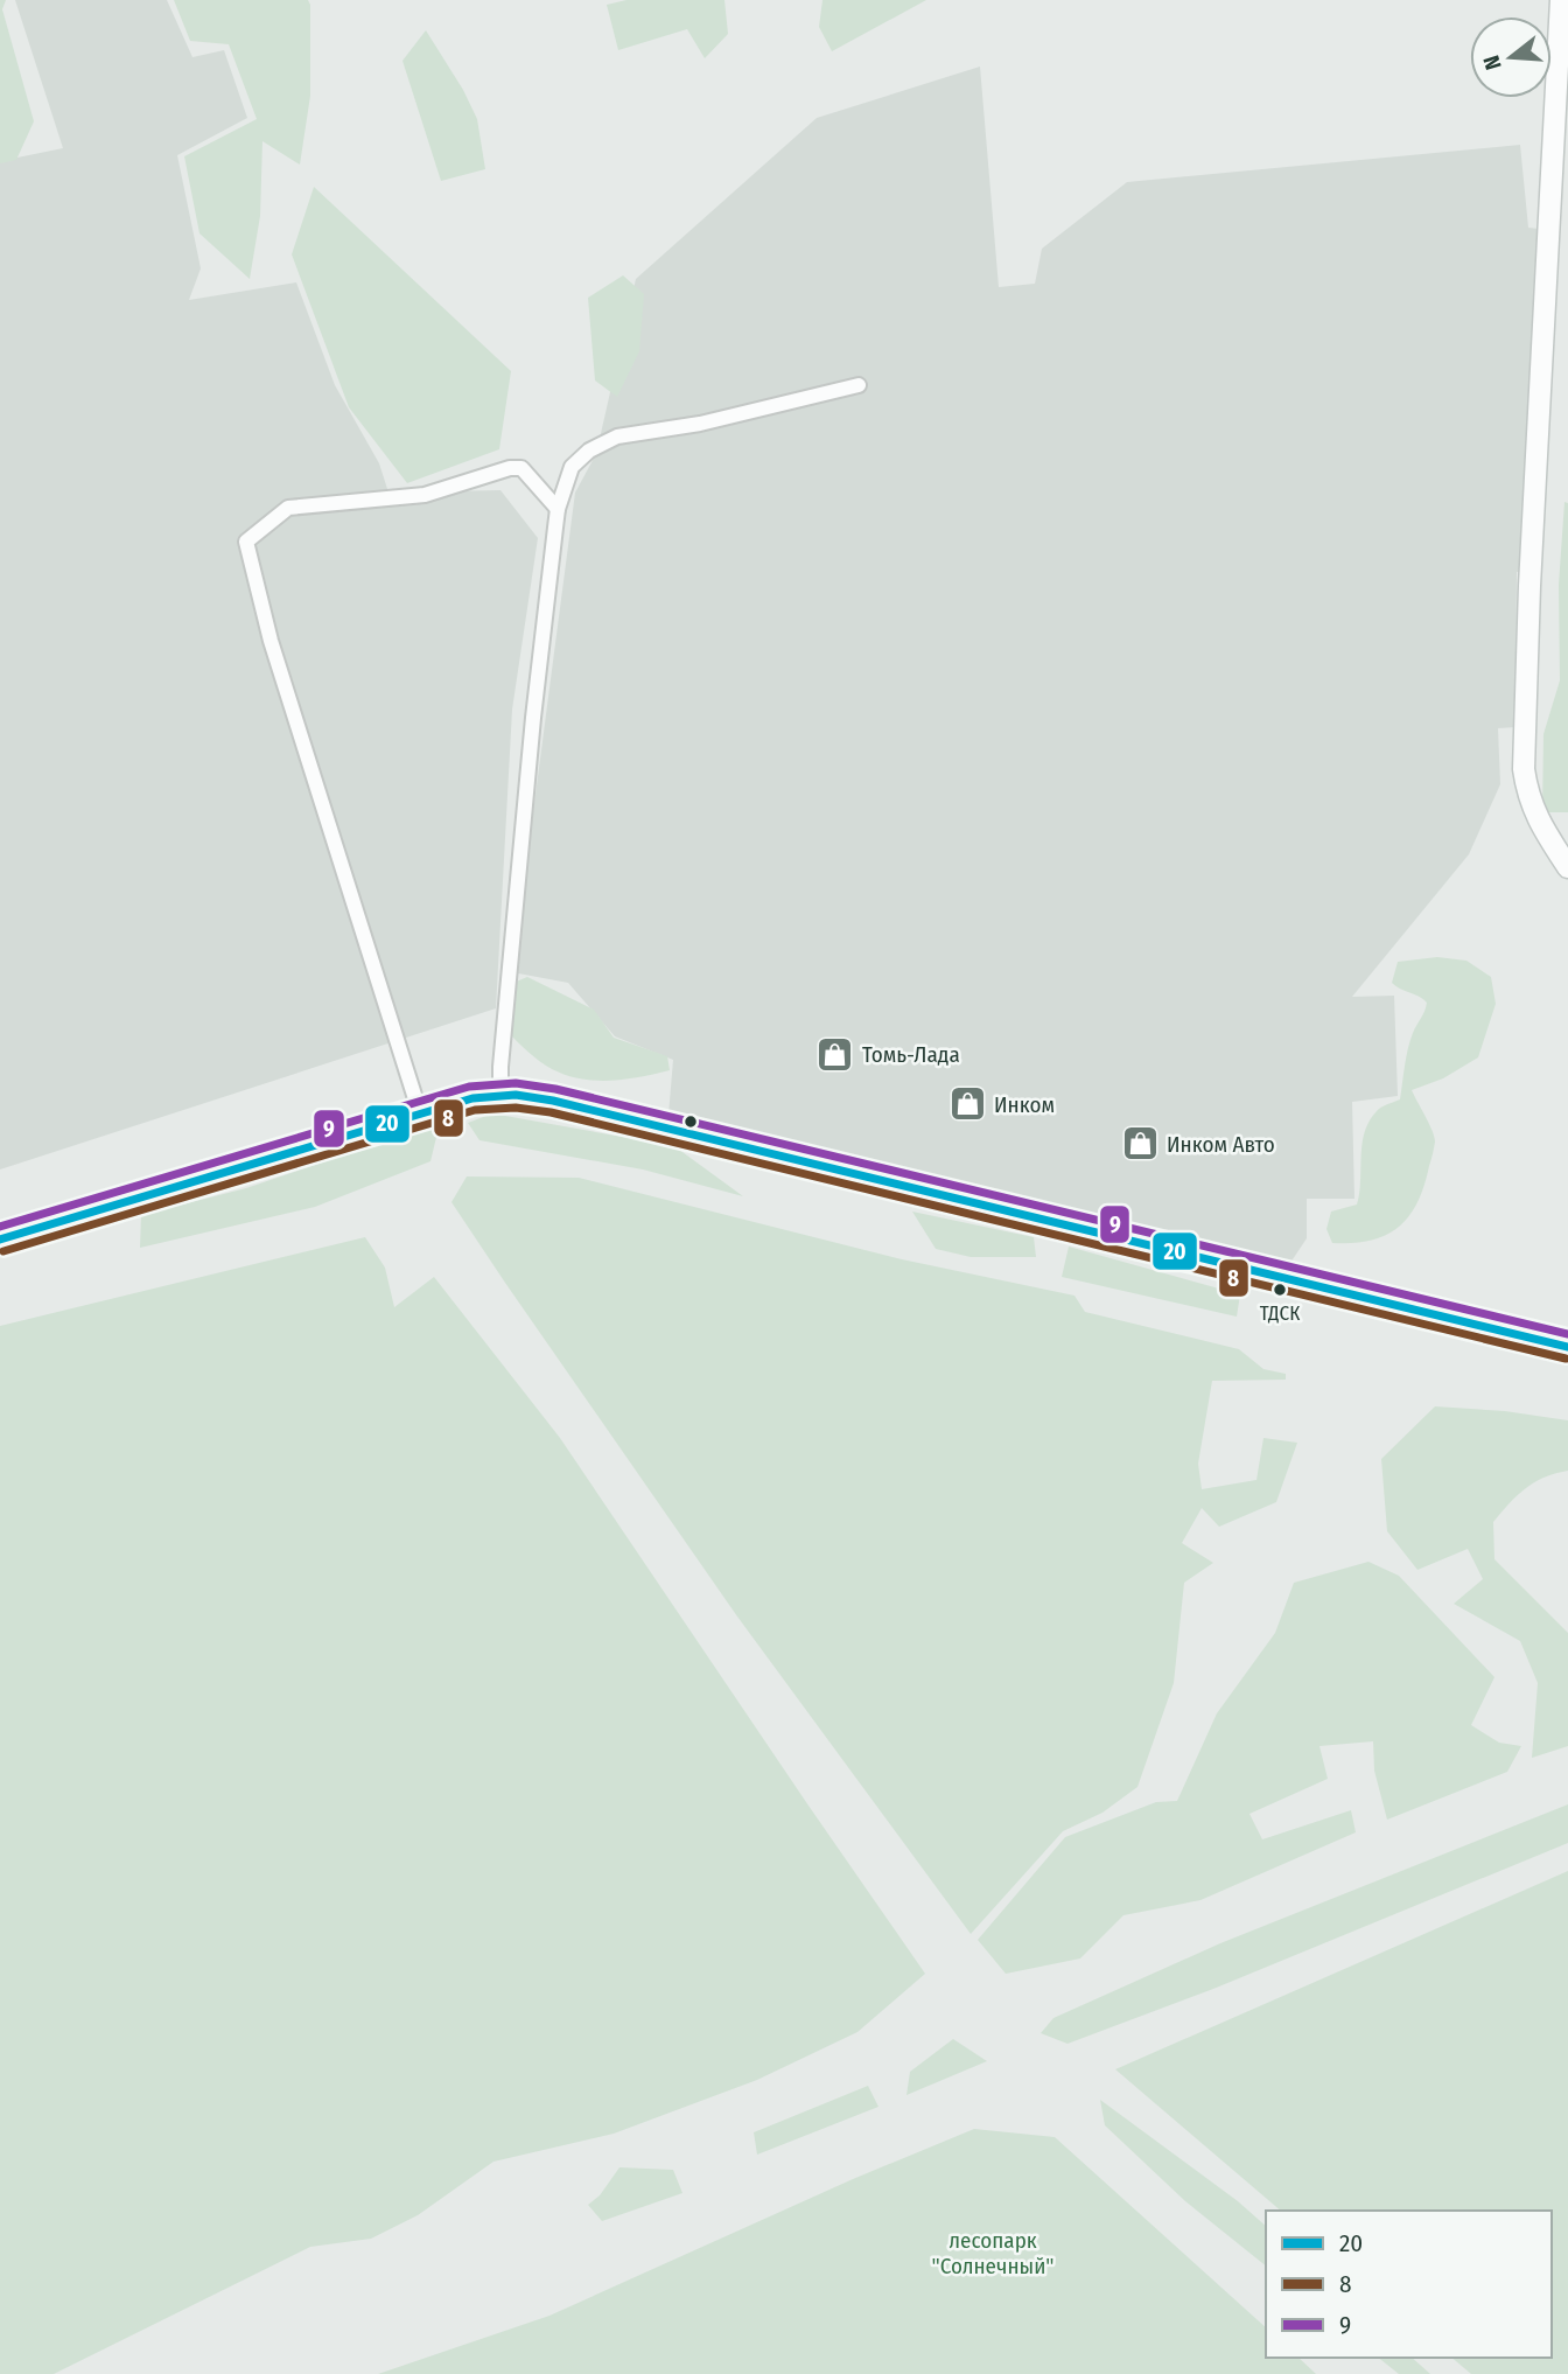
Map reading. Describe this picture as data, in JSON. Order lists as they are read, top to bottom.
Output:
{
  "parks": ["лесопарк \"Солнечный\""],
  "places": {
    "shop": ["Томь-Лада", "Инком", "Инком Авто"],
    "other": ["ТДСК"]
  },
  "lines": ["transit line 9", "transit line 20", "transit line 8"],
  "legend": ["20", "8", "9"],
  "north": "left"
}
